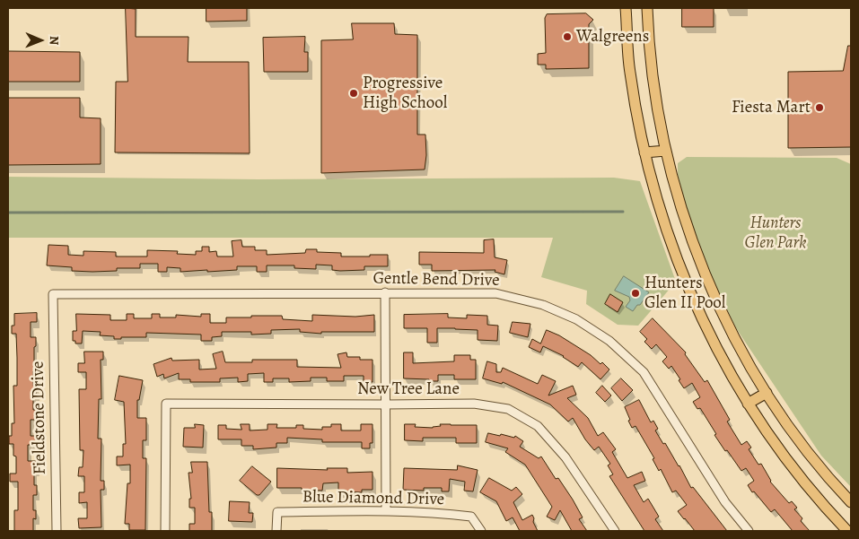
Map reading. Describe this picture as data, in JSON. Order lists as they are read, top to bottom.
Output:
{
  "streets": {
    "street": [
      "Gentle Bend Drive",
      "New Tree Lane",
      "Fieldstone Drive",
      "Blue Diamond Drive"
    ]
  },
  "crossings": [
    ["Gentle Bend Drive", "Fieldstone Drive"]
  ],
  "parks": ["Hunters Glen Park"],
  "places": [
    "Walgreens",
    "Progressive High School",
    "Fiesta Mart",
    "Hunters Glen II Pool"
  ],
  "north": "right"
}
